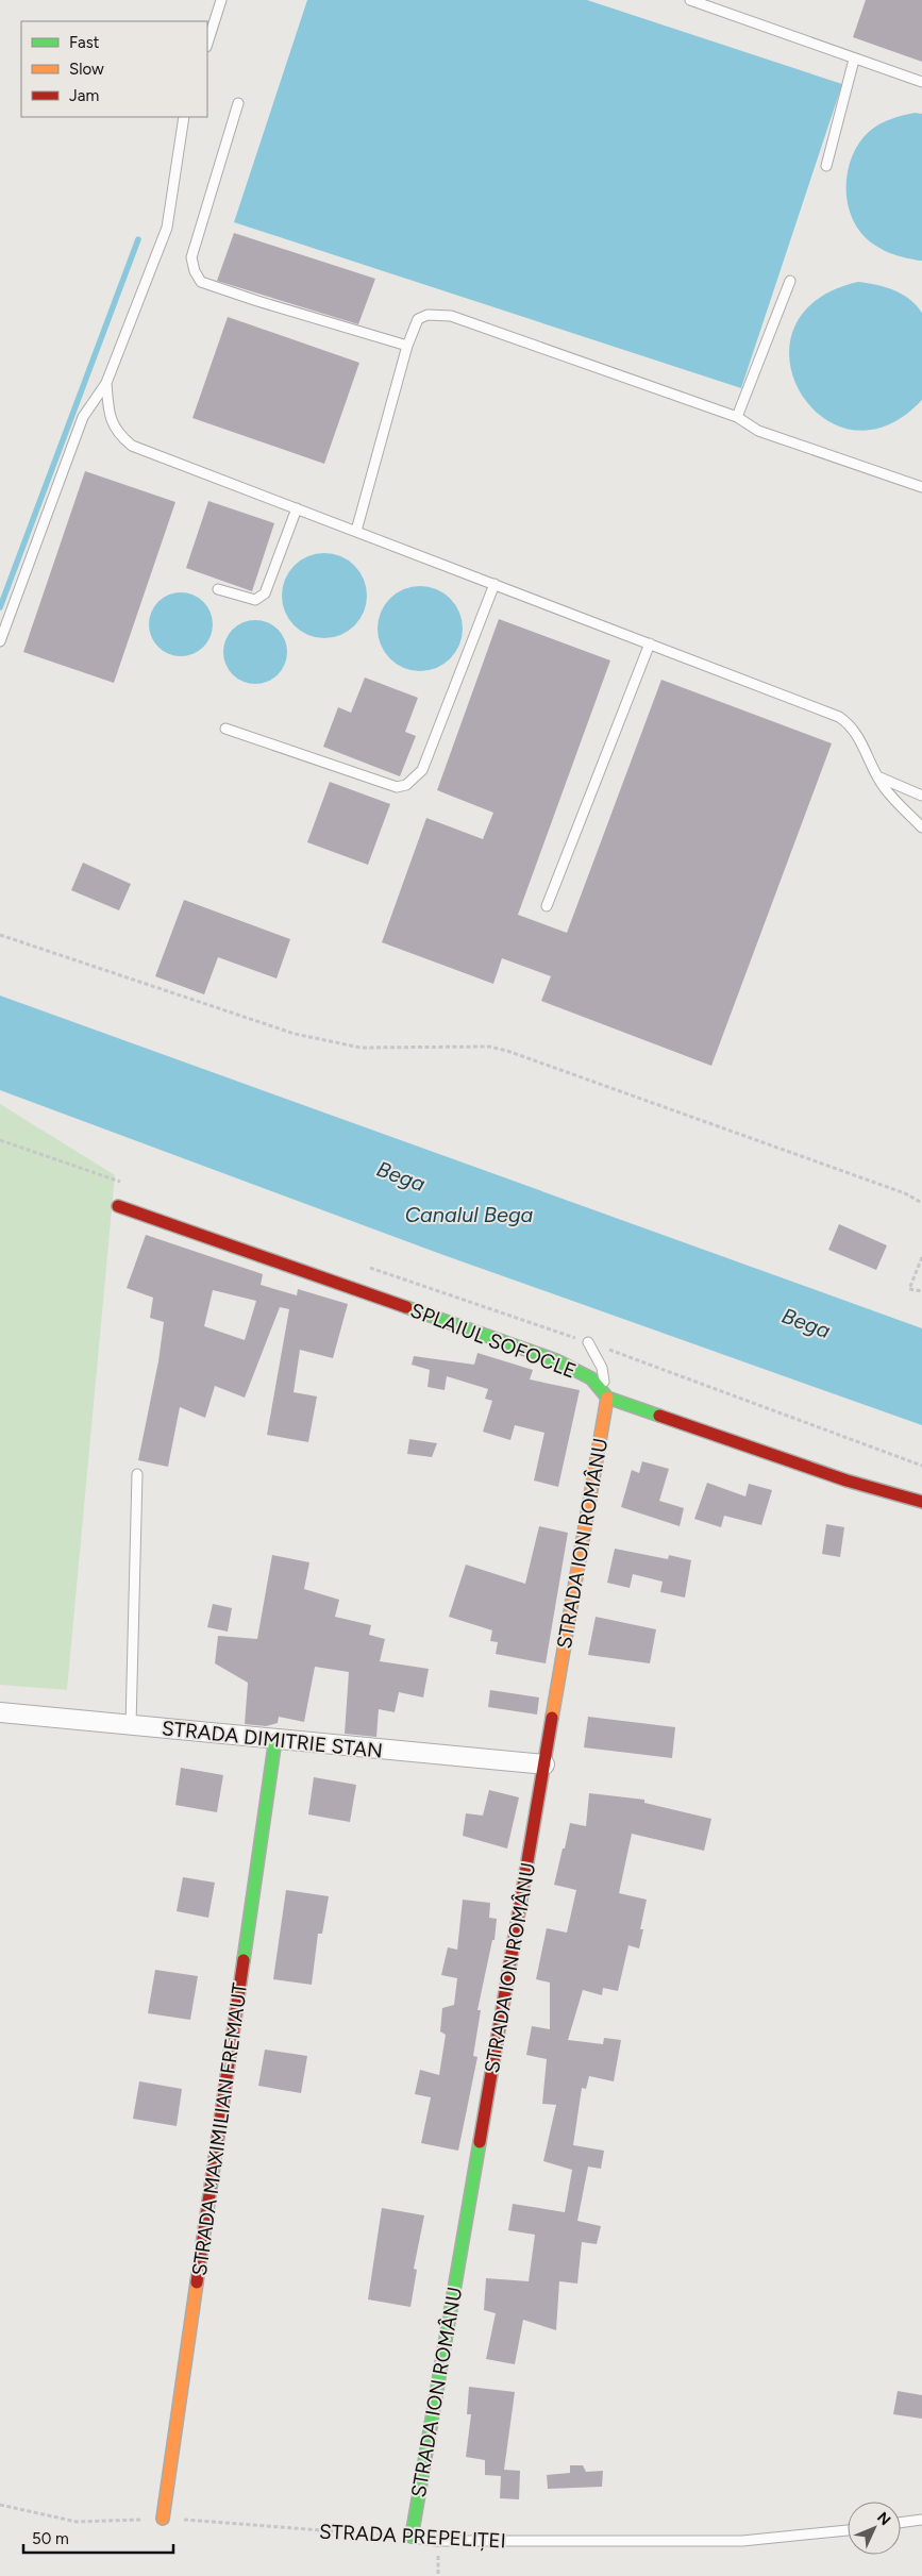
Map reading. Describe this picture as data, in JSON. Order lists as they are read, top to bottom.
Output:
{
  "streets": {
    "street": [
      "SPLAIUL SOFOCLE",
      "STRADA ION ROMÂNU",
      "STRADA DIMITRIE STAN",
      "STRADA MAXIMILIAN FREMAUT"
    ],
    "lane": ["STRADA PREPELIȚEI"]
  },
  "crossings": [
    ["SPLAIUL SOFOCLE", "STRADA ION ROMÂNU"],
    ["STRADA ION ROMÂNU", "STRADA DIMITRIE STAN"],
    ["STRADA ION ROMÂNU", "STRADA PREPELIȚEI"],
    ["STRADA DIMITRIE STAN", "STRADA MAXIMILIAN FREMAUT"],
    ["STRADA MAXIMILIAN FREMAUT", "STRADA PREPELIȚEI"]
  ],
  "water": ["Bega", "Canalul Bega"],
  "legend": ["Fast", "Slow", "Jam"],
  "scale_bar": "50 m",
  "north": "top right"
}
